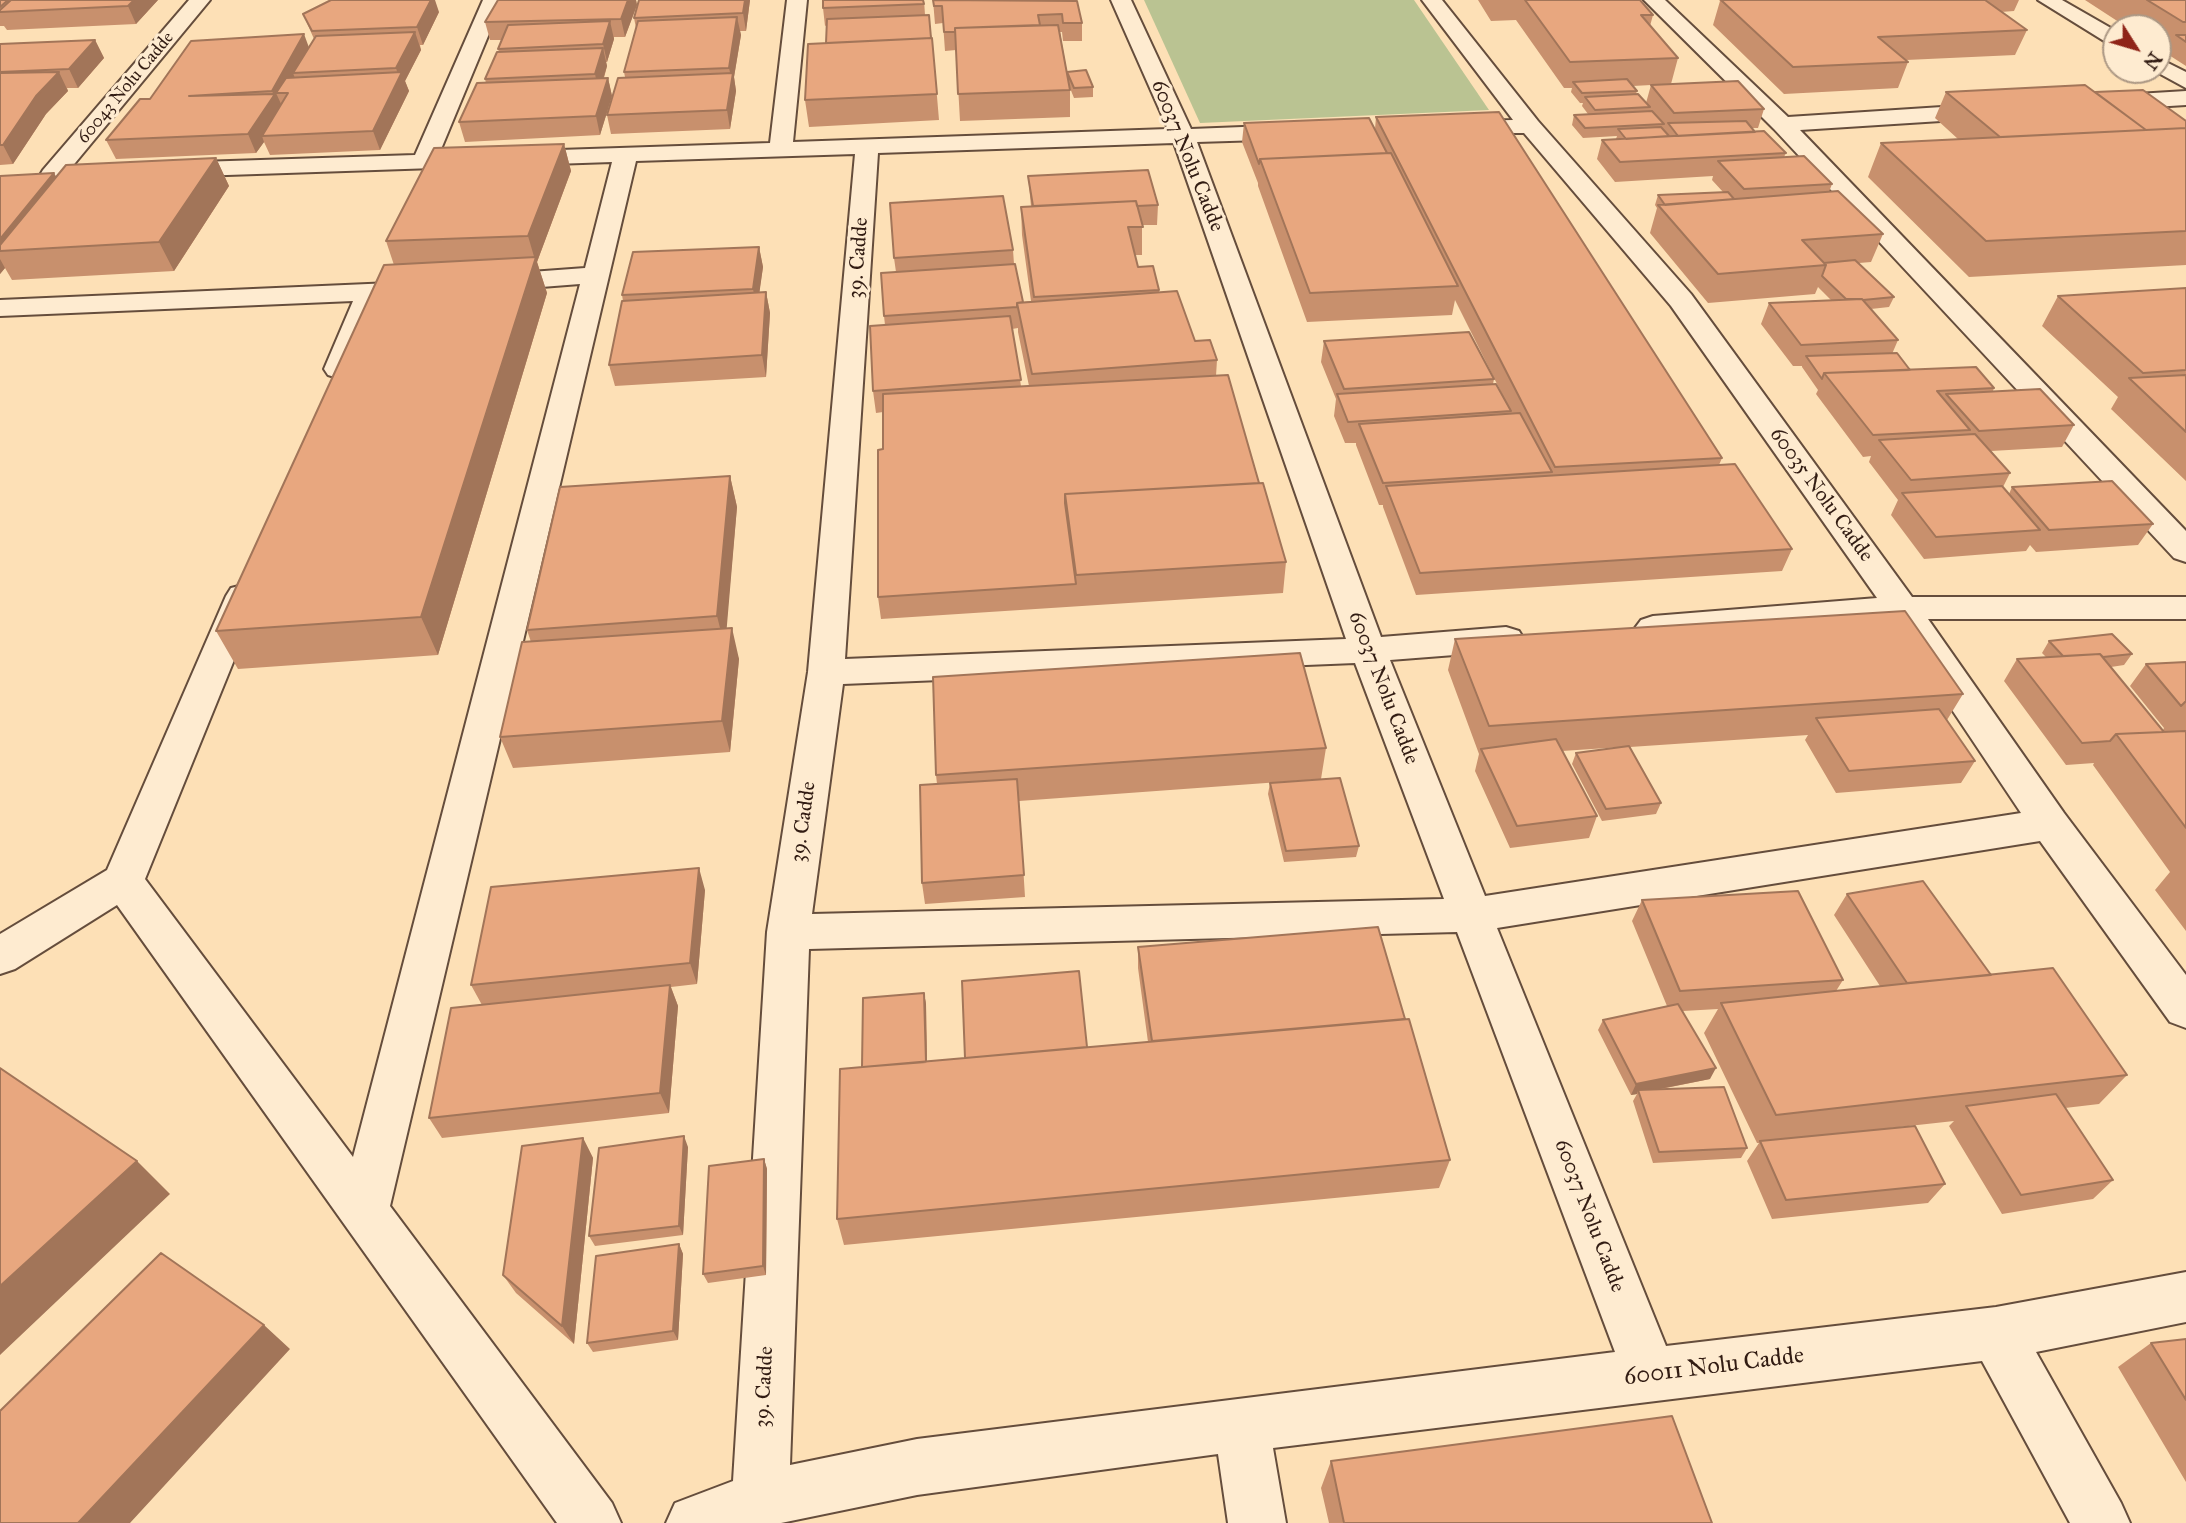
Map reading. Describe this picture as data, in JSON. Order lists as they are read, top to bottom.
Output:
{
  "streets": {
    "street": [
      "60043 Nolu Cadde",
      "60037 Nolu Cadde",
      "39. Cadde",
      "60035 Nolu Cadde",
      "60011 Nolu Cadde"
    ]
  },
  "crossings": [
    ["60037 Nolu Cadde", "60011 Nolu Cadde"],
    ["39. Cadde", "60011 Nolu Cadde"]
  ],
  "north": "bottom right"
}
